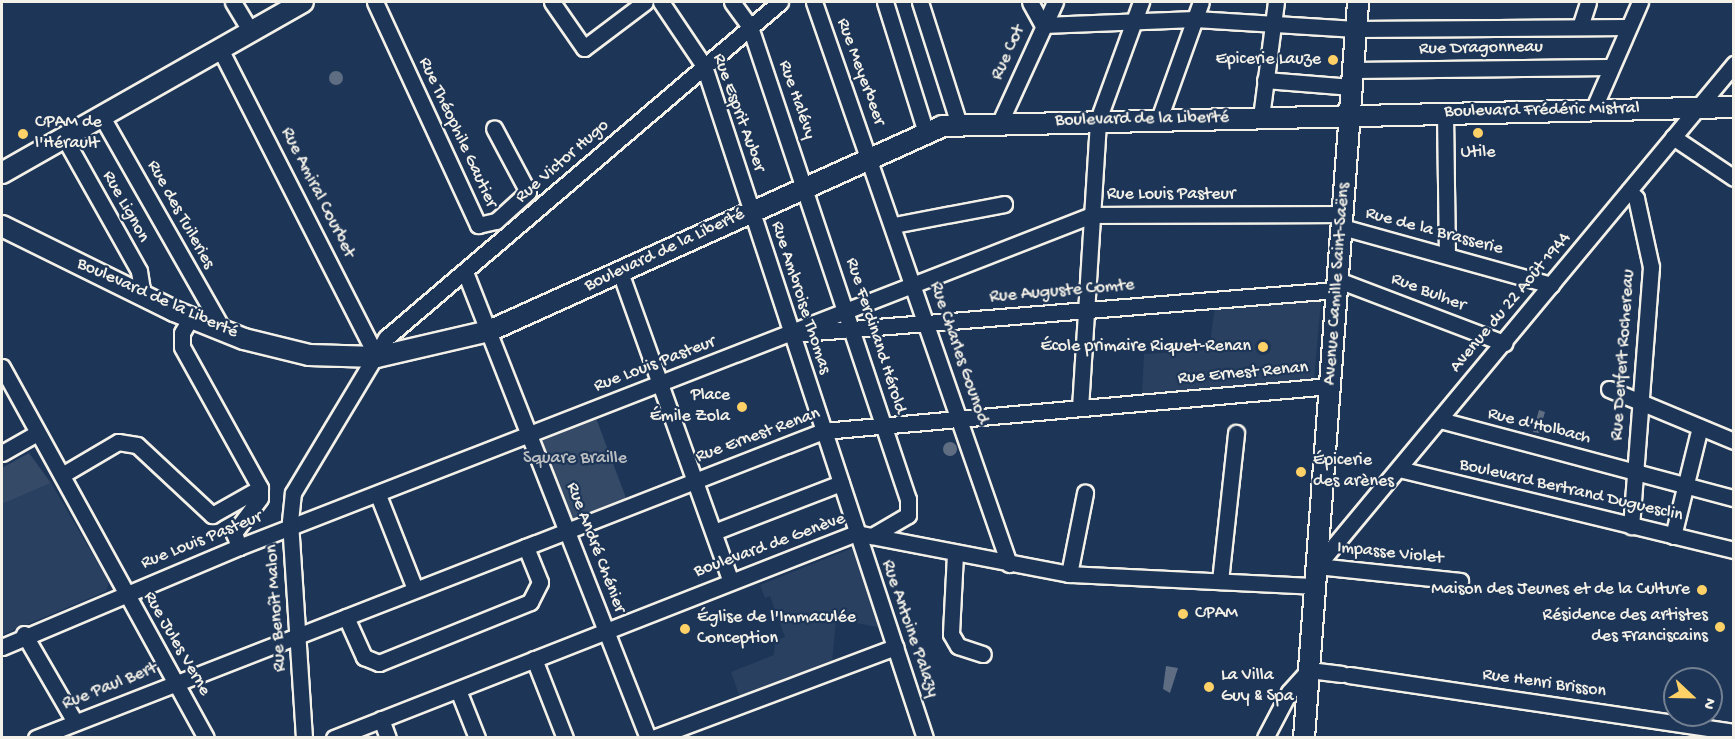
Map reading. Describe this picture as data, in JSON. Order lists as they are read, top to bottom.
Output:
{
  "streets": {
    "main road": ["Boulevard Frédéric Mistral", "Boulevard de la Liberté", "Avenue Camille Saint-Saëns"],
    "street": [
      "Rue Dragonneau",
      "Rue Cot",
      "Rue Meyerbeer",
      "Rue Halévy",
      "Rue Esprit Auber",
      "Rue Théophile Gautier",
      "Rue Victor Hugo",
      "Rue Amiral Courbet",
      "Rue Louis Pasteur",
      "Rue Lignon",
      "Rue des Tuileries",
      "Rue de la Brasserie",
      "Rue Auguste Comte",
      "Rue Bulher",
      "Rue Ambroise Thomas",
      "Avenue du 22 Août 1944",
      "Rue Ferdinand Hérold",
      "Rue Charles Gounod",
      "Rue Denfert Rochereau",
      "Rue Ernest Renan",
      "Rue d'Holbach",
      "Boulevard Bertrand Duguesclin",
      "Boulevard de Genève",
      "Rue André Chénier",
      "Impasse Violet",
      "Rue Benoît Malon",
      "Rue Antoine Palazy",
      "Rue Jules Verne",
      "Rue Henri Brisson",
      "Rue Paul Bert"
    ]
  },
  "crossings": [
    ["Rue Dragonneau", "Avenue Camille Saint-Saëns"],
    ["Rue Cot", "Boulevard de la Liberté"],
    ["Rue Meyerbeer", "Boulevard de la Liberté"],
    ["Rue Meyerbeer", "Rue Charles Gounod"],
    ["Rue Halévy", "Boulevard de la Liberté"],
    ["Rue Halévy", "Rue Victor Hugo"],
    ["Rue Halévy", "Rue Ferdinand Hérold"],
    ["Boulevard Frédéric Mistral", "Boulevard de la Liberté"],
    ["Boulevard Frédéric Mistral", "Avenue Camille Saint-Saëns"],
    ["Boulevard Frédéric Mistral", "Avenue du 22 Août 1944"],
    ["Rue Esprit Auber", "Boulevard de la Liberté"],
    ["Rue Esprit Auber", "Rue Victor Hugo"],
    ["Rue Esprit Auber", "Rue Ambroise Thomas"],
    ["Boulevard de la Liberté", "Rue Victor Hugo"],
    ["Boulevard de la Liberté", "Rue Amiral Courbet"],
    ["Boulevard de la Liberté", "Rue Lignon"],
    ["Boulevard de la Liberté", "Rue des Tuileries"],
    ["Boulevard de la Liberté", "Avenue Camille Saint-Saëns"],
    ["Boulevard de la Liberté", "Rue Ambroise Thomas"],
    ["Boulevard de la Liberté", "Rue Ferdinand Hérold"],
    ["Boulevard de la Liberté", "Rue Charles Gounod"],
    ["Boulevard de la Liberté", "Rue André Chénier"],
    ["Boulevard de la Liberté", "Rue Benoît Malon"],
    ["Rue Victor Hugo", "Rue Amiral Courbet"],
    ["Rue Victor Hugo", "Rue André Chénier"],
    ["Rue Victor Hugo", "Rue Benoît Malon"],
    ["Rue Amiral Courbet", "Rue Benoît Malon"],
    ["Rue Louis Pasteur", "Rue de la Brasserie"],
    ["Rue Louis Pasteur", "Avenue Camille Saint-Saëns"],
    ["Rue Louis Pasteur", "Rue Auguste Comte"],
    ["Rue Louis Pasteur", "Rue Ambroise Thomas"],
    ["Rue Louis Pasteur", "Rue Ferdinand Hérold"],
    ["Rue Louis Pasteur", "Rue Charles Gounod"],
    ["Rue Louis Pasteur", "Rue André Chénier"],
    ["Rue Louis Pasteur", "Rue Benoît Malon"],
    ["Rue Louis Pasteur", "Rue Jules Verne"],
    ["Rue de la Brasserie", "Avenue Camille Saint-Saëns"],
    ["Rue de la Brasserie", "Avenue du 22 Août 1944"],
    ["Avenue Camille Saint-Saëns", "Rue Auguste Comte"],
    ["Avenue Camille Saint-Saëns", "Rue Bulher"],
    ["Avenue Camille Saint-Saëns", "Avenue du 22 Août 1944"],
    ["Avenue Camille Saint-Saëns", "Rue Ernest Renan"],
    ["Avenue Camille Saint-Saëns", "Boulevard de Genève"],
    ["Avenue Camille Saint-Saëns", "Impasse Violet"],
    ["Avenue Camille Saint-Saëns", "Rue Henri Brisson"],
    ["Rue Auguste Comte", "Rue Bulher"],
    ["Rue Auguste Comte", "Rue Ambroise Thomas"],
    ["Rue Auguste Comte", "Rue Ferdinand Hérold"],
    ["Rue Auguste Comte", "Rue Charles Gounod"],
    ["Rue Bulher", "Avenue du 22 Août 1944"],
    ["Rue Ambroise Thomas", "Rue Ernest Renan"],
    ["Rue Ambroise Thomas", "Boulevard de Genève"],
    ["Rue Ambroise Thomas", "Rue Antoine Palazy"],
    ["Avenue du 22 Août 1944", "Rue Denfert Rochereau"],
    ["Avenue du 22 Août 1944", "Rue d'Holbach"],
    ["Avenue du 22 Août 1944", "Boulevard Bertrand Duguesclin"],
    ["Avenue du 22 Août 1944", "Boulevard de Genève"],
    ["Avenue du 22 Août 1944", "Impasse Violet"],
    ["Rue Ferdinand Hérold", "Rue Ernest Renan"],
    ["Rue Ferdinand Hérold", "Boulevard de Genève"],
    ["Rue Charles Gounod", "Rue Ernest Renan"],
    ["Rue Charles Gounod", "Boulevard de Genève"],
    ["Rue Denfert Rochereau", "Rue d'Holbach"],
    ["Rue Denfert Rochereau", "Boulevard Bertrand Duguesclin"],
    ["Rue Ernest Renan", "Rue André Chénier"],
    ["Rue Ernest Renan", "Rue Benoît Malon"],
    ["Rue Ernest Renan", "Rue Paul Bert"],
    ["Boulevard de Genève", "Rue André Chénier"],
    ["Boulevard de Genève", "Impasse Violet"],
    ["Boulevard de Genève", "Rue Antoine Palazy"],
    ["Rue Benoît Malon", "Rue Paul Bert"],
    ["Rue Jules Verne", "Rue Paul Bert"]
  ],
  "parks": ["Square Braille"],
  "places": [
    "Epicerie Lauze",
    "Utile",
    "CPAM de l'Hérault",
    "École primaire Riquet-Renan",
    "Place Émile Zola",
    "Épicerie des arènes",
    "Maison des Jeunes et de la Culture",
    "CPAM",
    "Résidence des artistes des Franciscains",
    "Église de l'Immaculée Conception",
    "La Villa Guy & Spa"
  ],
  "north": "right"
}
